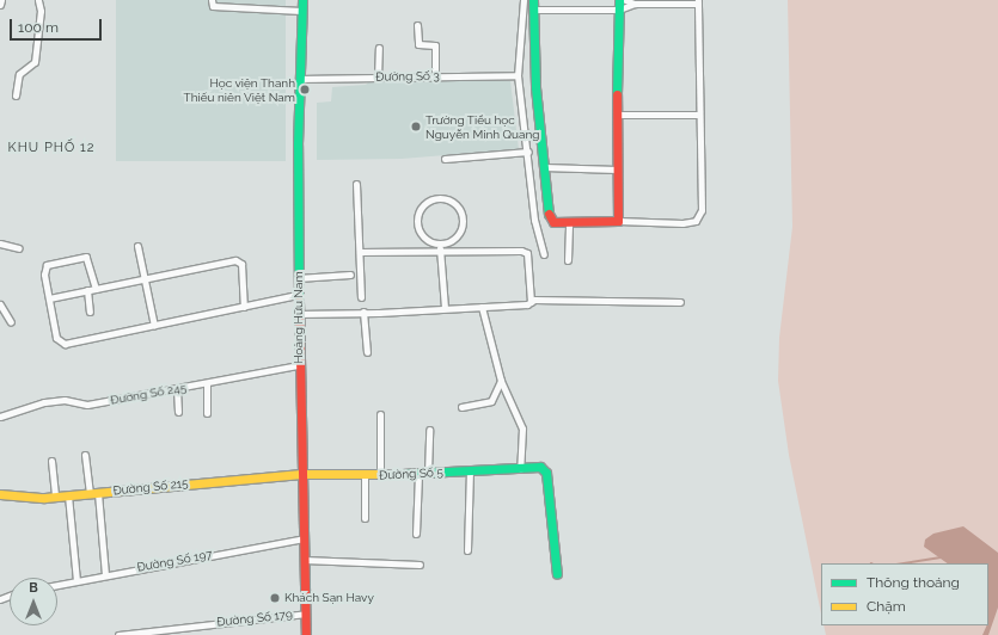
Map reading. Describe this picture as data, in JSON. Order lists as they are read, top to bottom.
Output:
{
  "streets": {
    "street": [
      "Đường Số 3",
      "Hoàng Hữu Nam",
      "Đường Số 245",
      "Đường Số 5",
      "Đường Số 215",
      "Đường Số 197",
      "Đường Số 179"
    ]
  },
  "crossings": [
    ["Đường Số 3", "Hoàng Hữu Nam"],
    ["Hoàng Hữu Nam", "Đường Số 245"],
    ["Hoàng Hữu Nam", "Đường Số 5"],
    ["Hoàng Hữu Nam", "Đường Số 215"],
    ["Hoàng Hữu Nam", "Đường Số 197"],
    ["Hoàng Hữu Nam", "Đường Số 179"],
    ["Đường Số 5", "Đường Số 215"]
  ],
  "districts": ["KHU PHỐ 12"],
  "places": ["Học viện Thanh Thiếu niên Việt Nam", "Trường Tiểu học Nguyễn Minh Quang", "Khách Sạn Havy"],
  "legend": ["Thông thoáng", "Chậm"],
  "scale_bar": "100 m",
  "north": "top"
}
